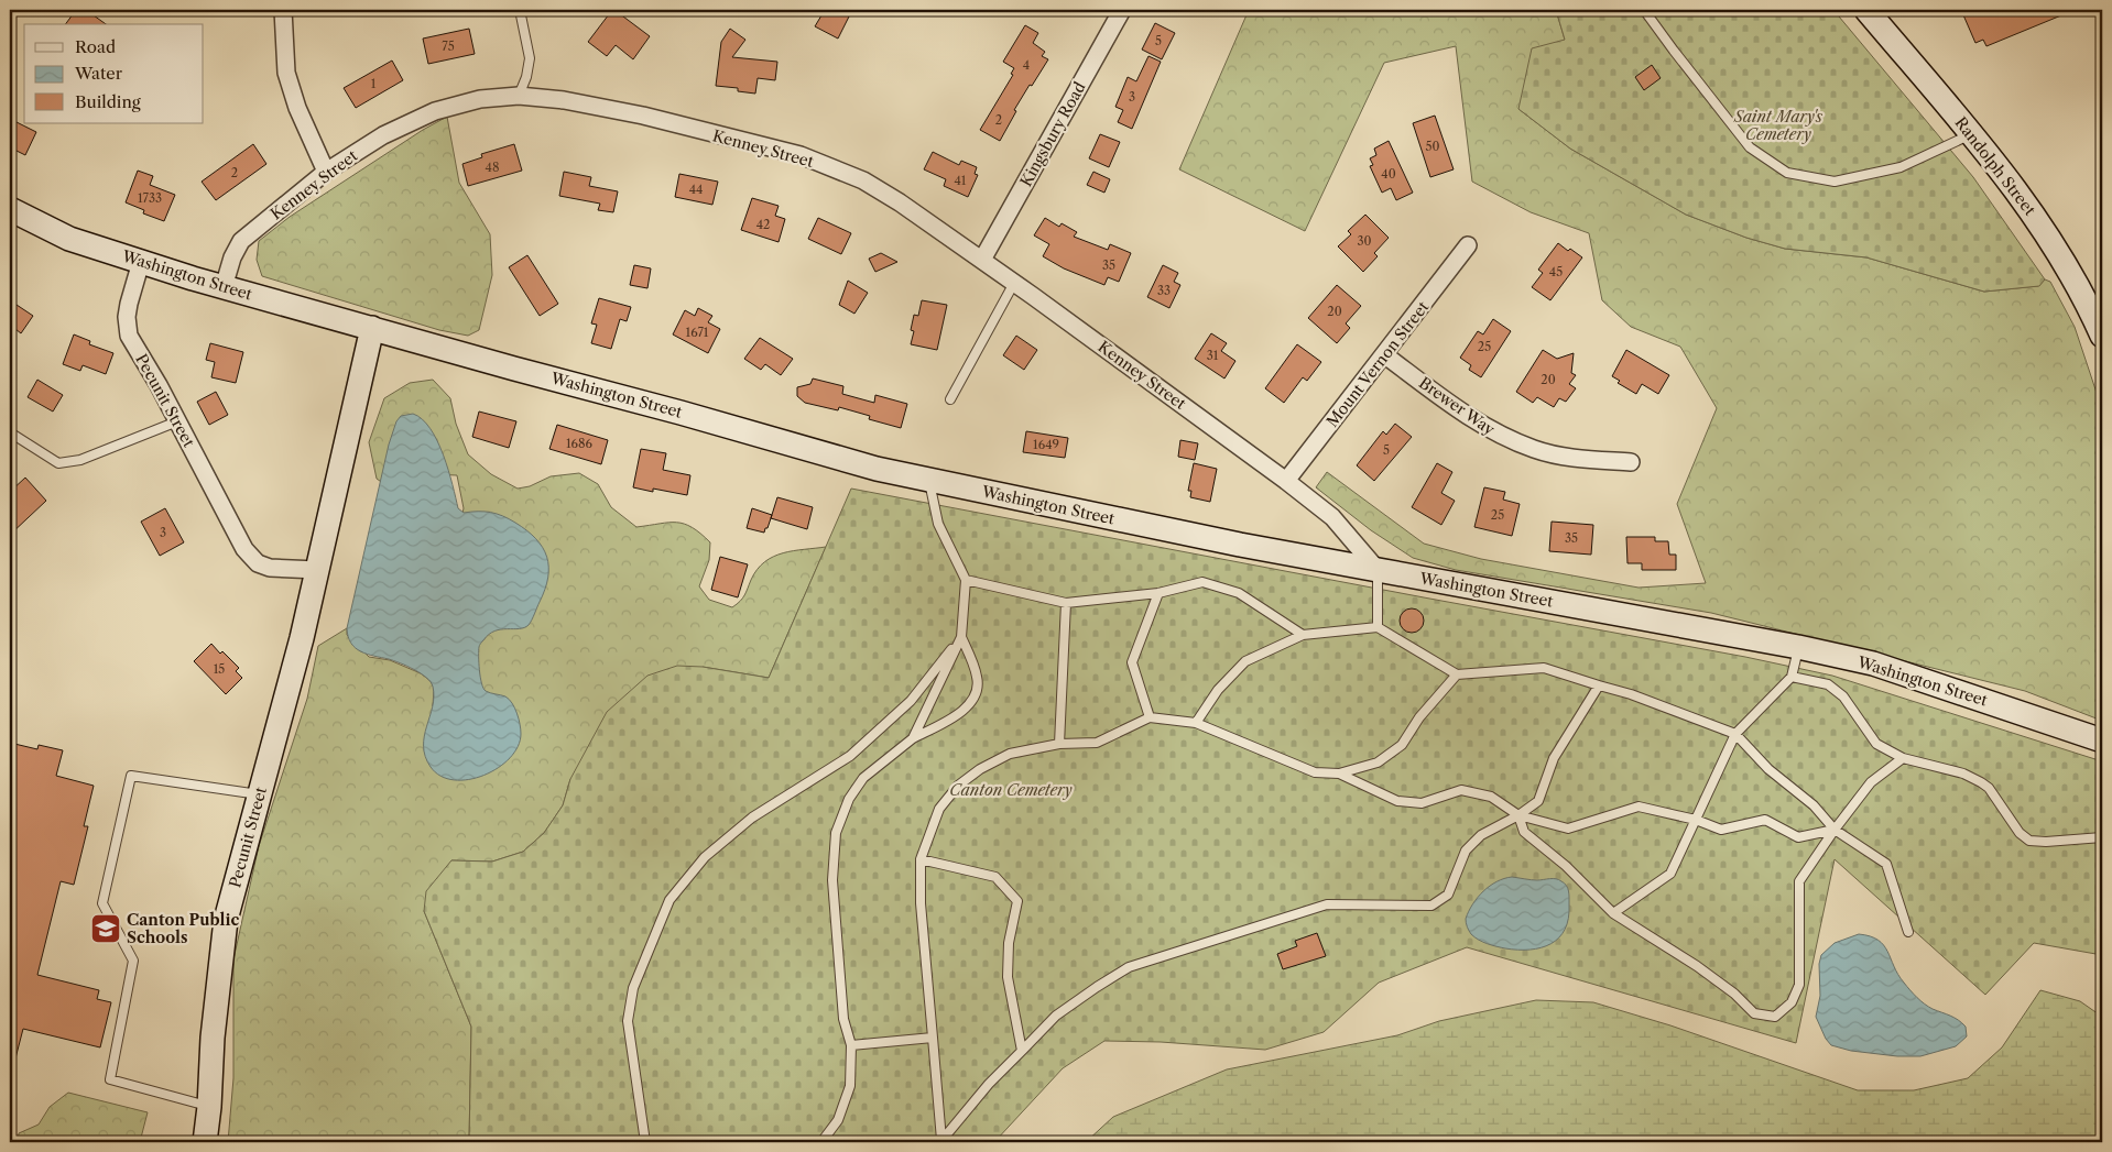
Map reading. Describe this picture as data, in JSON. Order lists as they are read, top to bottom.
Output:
{
  "streets": {
    "main road": ["Randolph Street", "Washington Street", "Pecunit Street"],
    "street": [
      "Kingsbury Road",
      "Kenney Street",
      "Mount Vernon Street",
      "Brewer Way"
    ]
  },
  "crossings": [
    ["Kingsbury Road", "Kenney Street"],
    ["Kenney Street", "Washington Street"],
    ["Kenney Street", "Mount Vernon Street"],
    ["Washington Street", "Pecunit Street"],
    ["Mount Vernon Street", "Brewer Way"]
  ],
  "parks": ["Saint Mary's Cemetery", "Canton Cemetery"],
  "places": {
    "school or university": ["Canton Public Schools"]
  },
  "house_numbers": [
    "5",
    "75",
    "4",
    "1",
    "3",
    "2",
    "50",
    "48",
    "2",
    "40",
    "41",
    "44",
    "1733",
    "42",
    "30",
    "35",
    "45",
    "33",
    "20",
    "1671",
    "25",
    "31",
    "20",
    "1686",
    "1649",
    "5",
    "25",
    "3",
    "35",
    "15"
  ],
  "legend": ["Road", "Water", "Building"]
}
